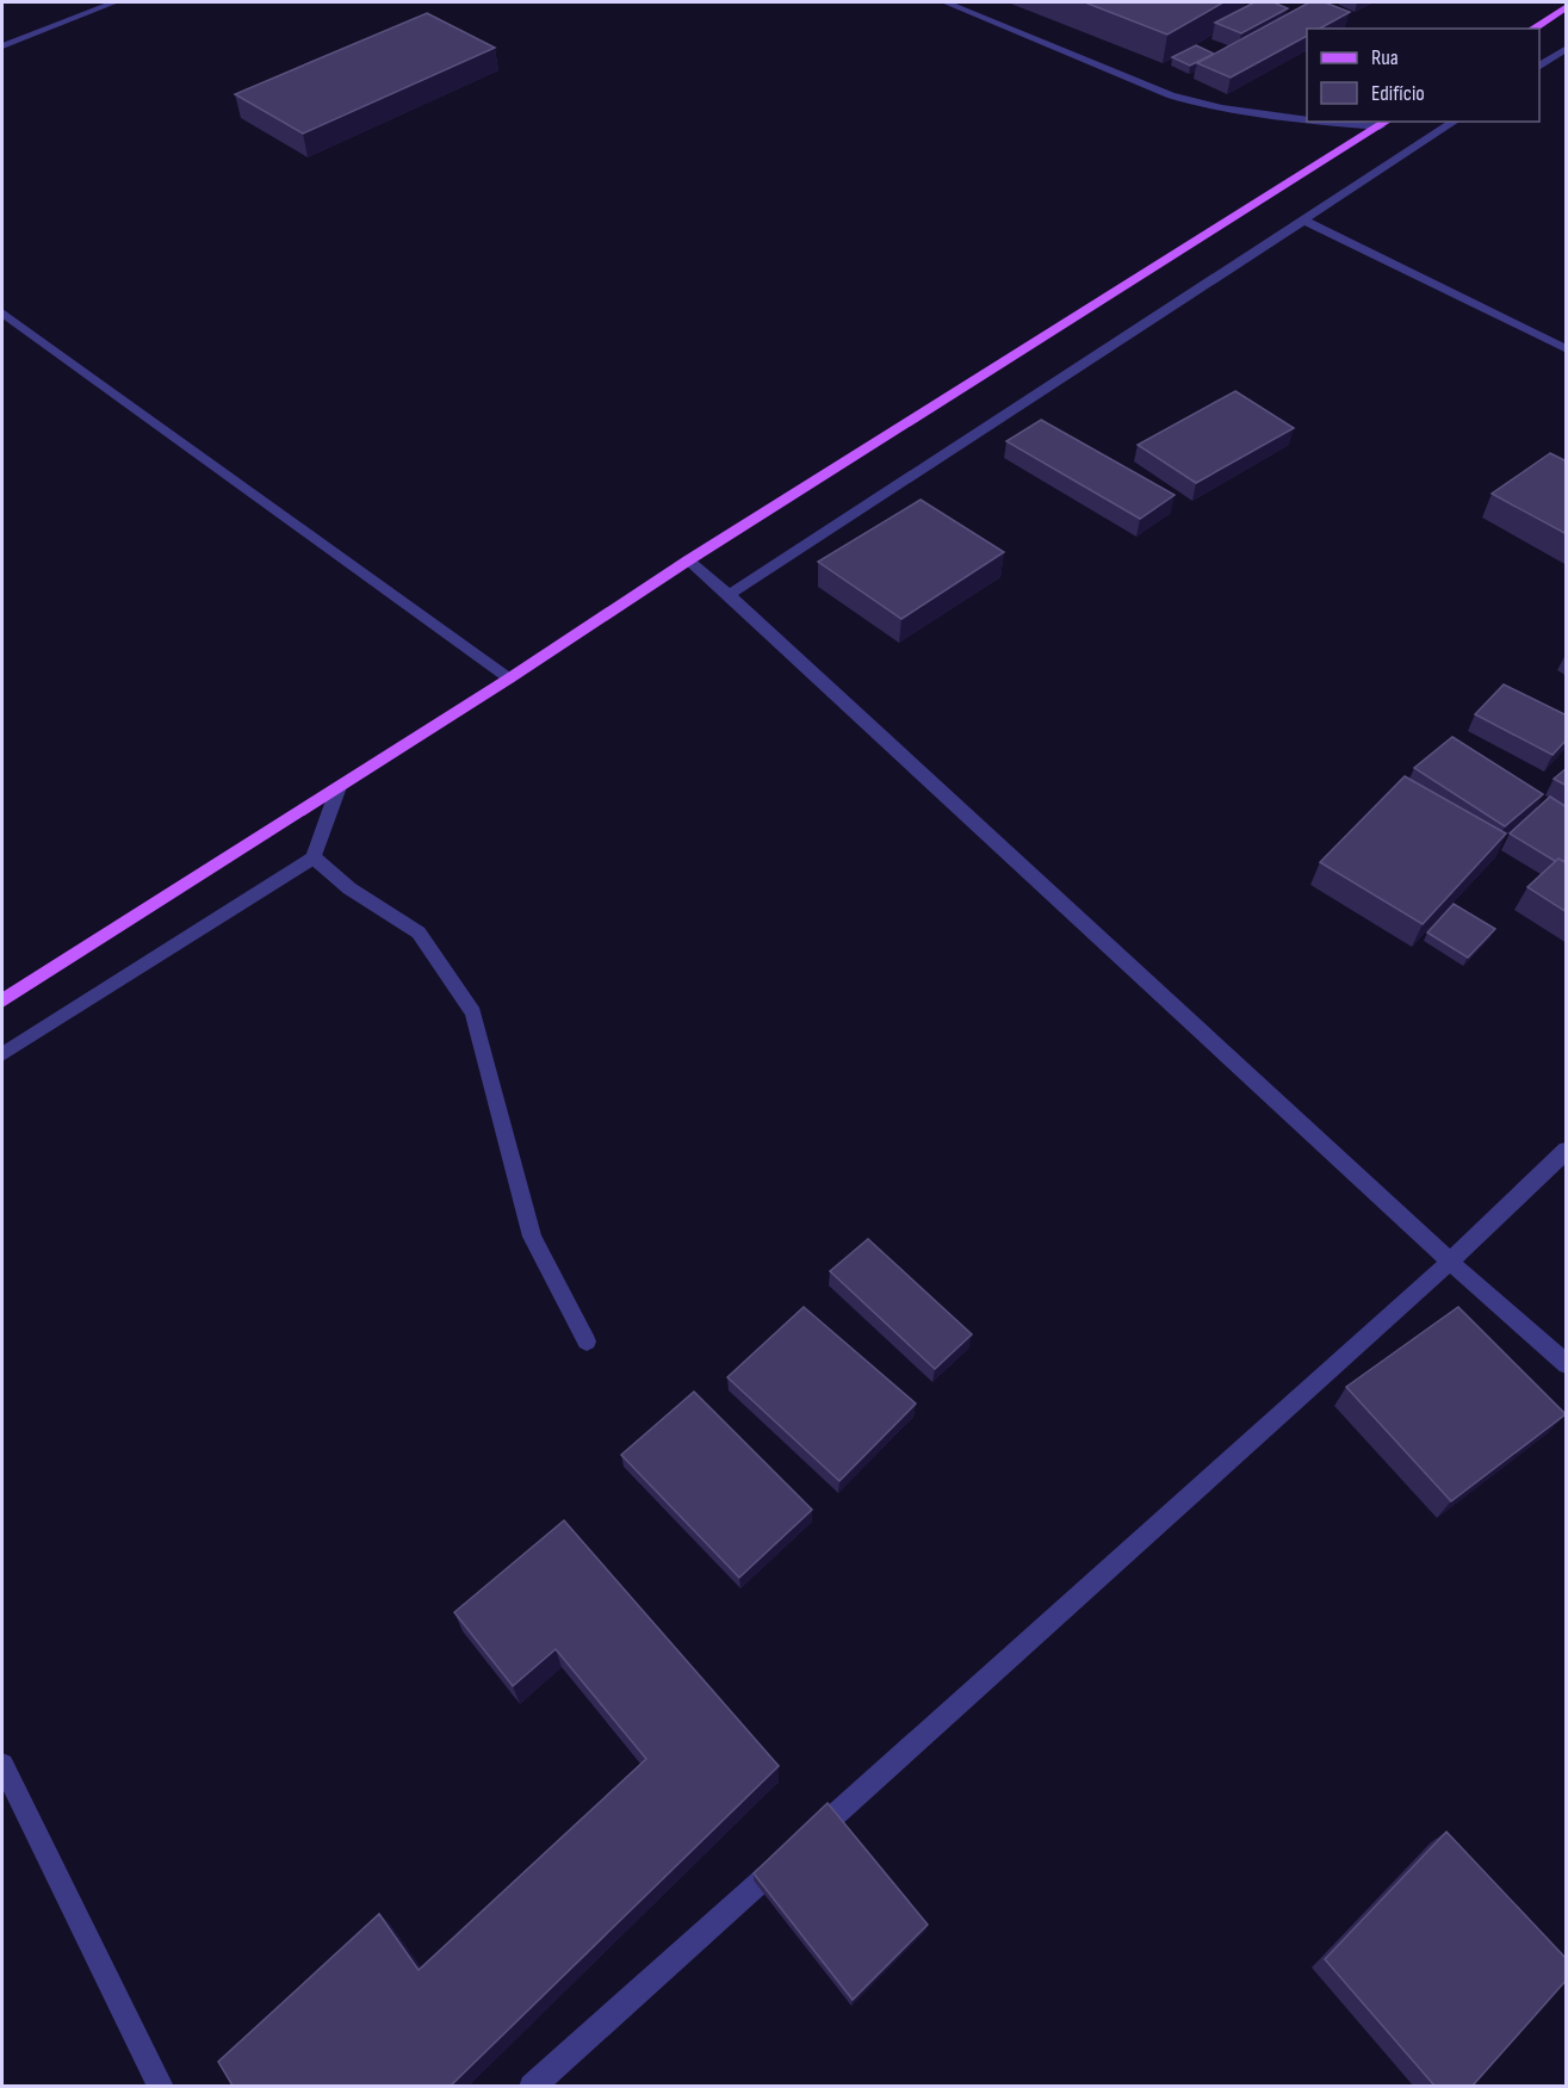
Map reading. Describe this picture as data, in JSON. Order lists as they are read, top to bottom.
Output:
{
  "legend": ["Rua", "Edifício"]
}
